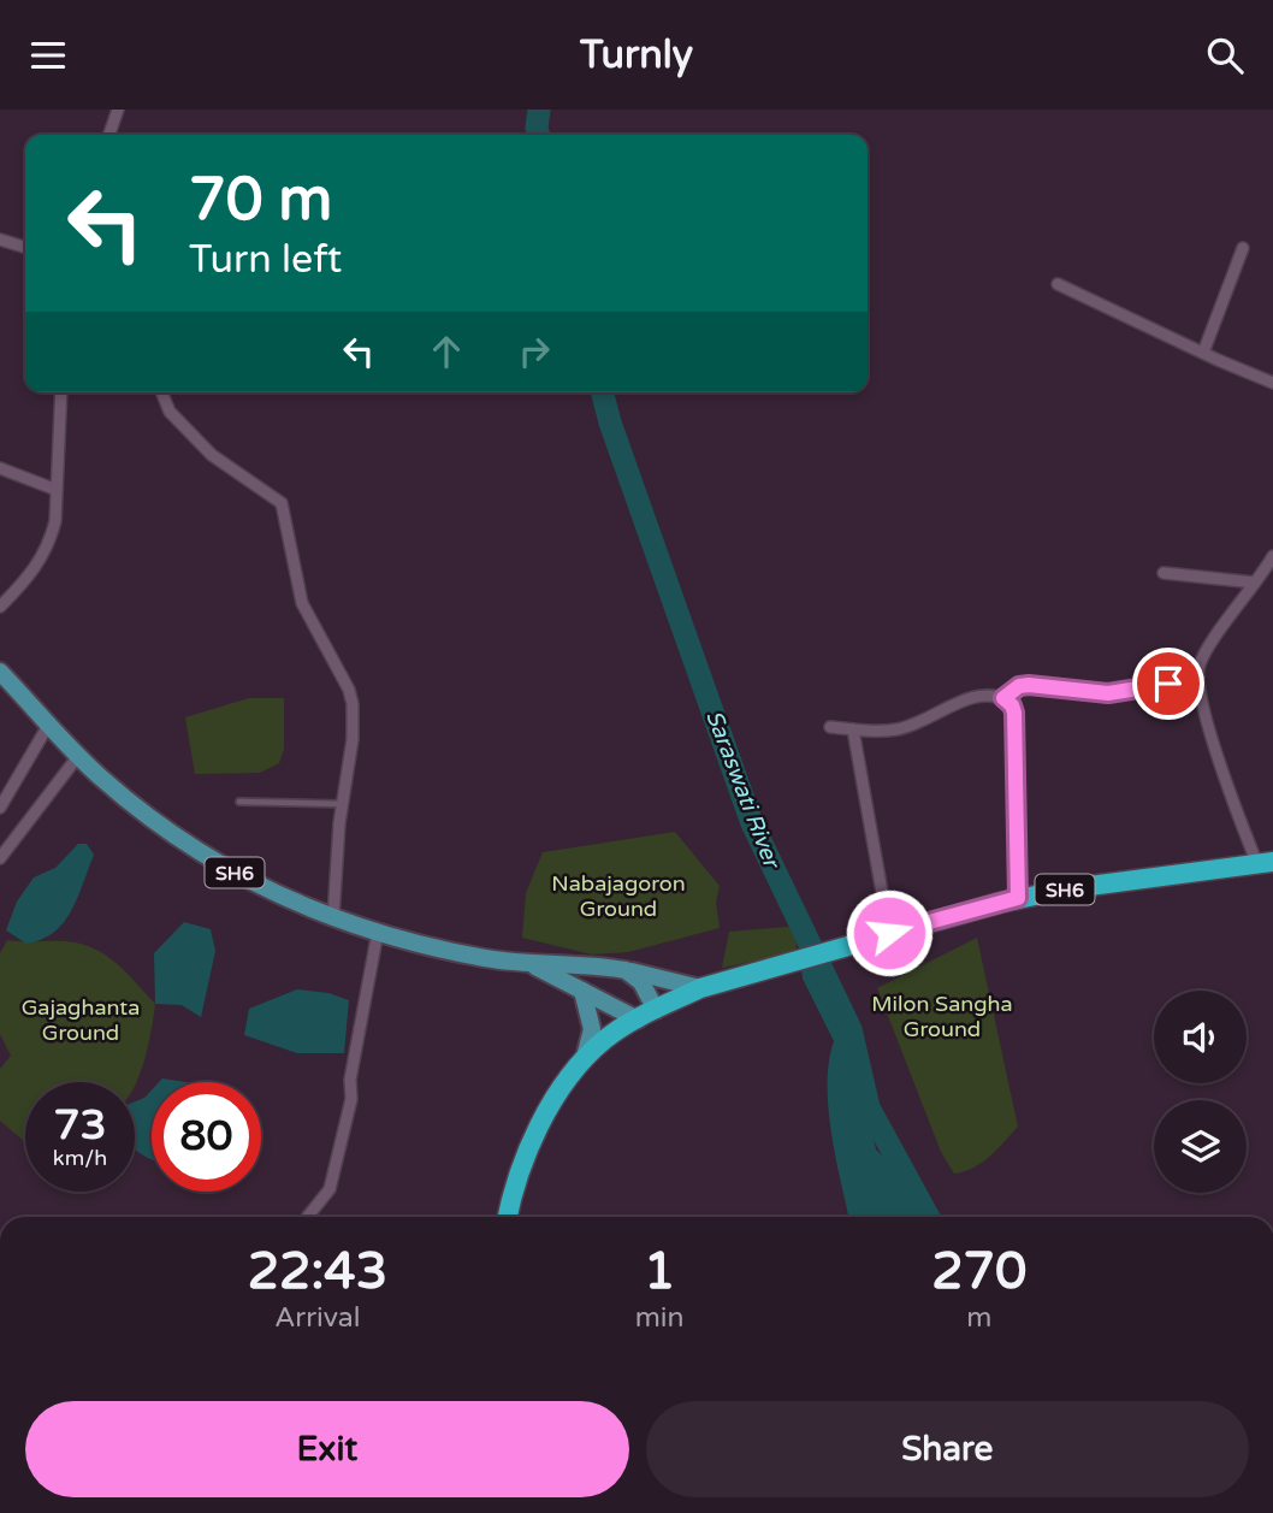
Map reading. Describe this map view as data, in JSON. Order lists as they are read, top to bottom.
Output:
{
  "streets": {
    "highway": ["SH6"]
  },
  "water": ["Saraswati River"],
  "parks": ["Nabajagoron Ground", "Milon Sangha Ground", "Gajaghanta Ground"],
  "page": {
    "header": "Turnly",
    "turn": ["70 m", "Turn left"],
    "speed": "73 km/h",
    "limit": "80",
    "eta": [
      "22:43",
      "Arrival",
      "1",
      "min",
      "270",
      "m"
    ],
    "buttons": ["Exit", "Share"]
  }
}
